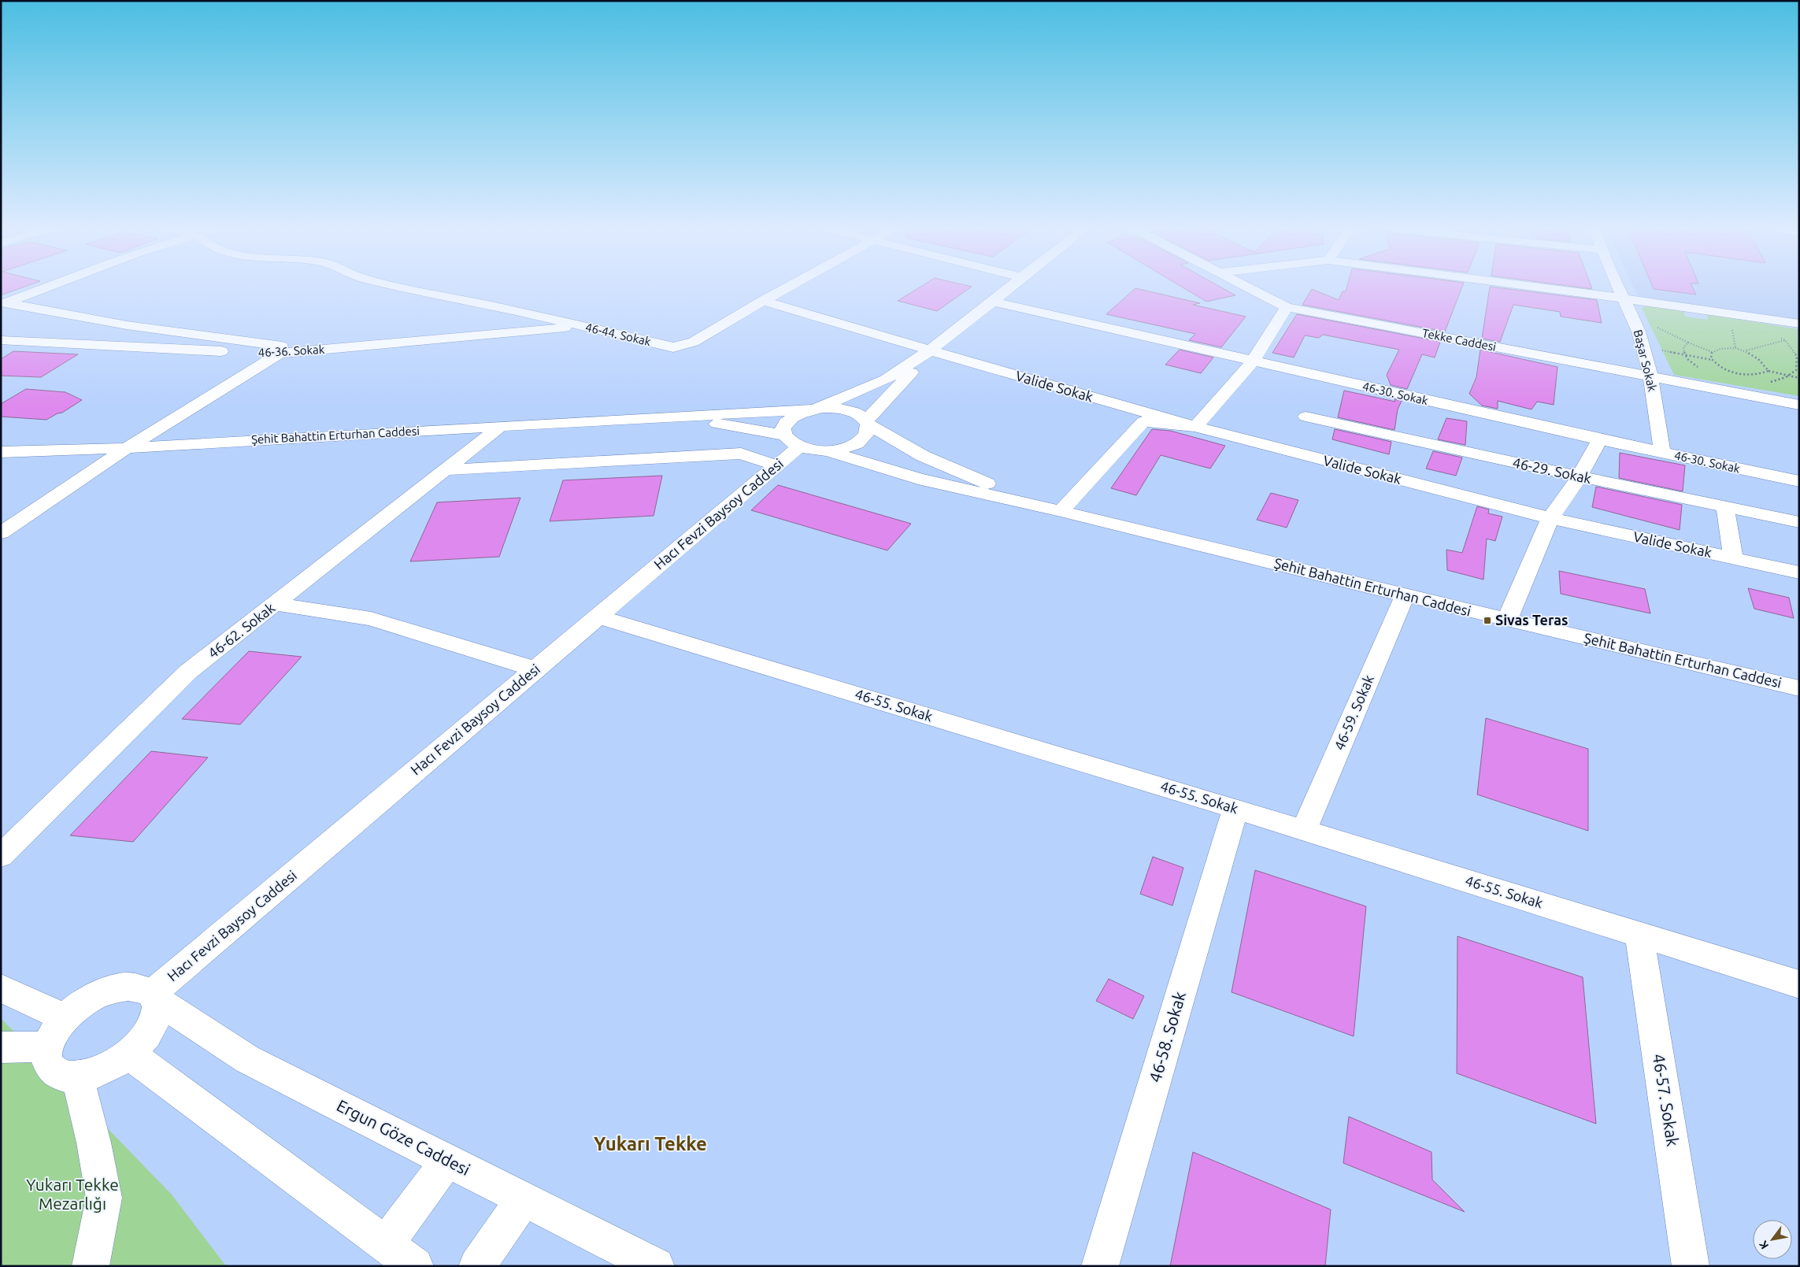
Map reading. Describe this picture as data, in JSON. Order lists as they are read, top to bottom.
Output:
{
  "streets": {
    "street": [
      "46-44. Sokak",
      "Tekke Caddesi",
      "46-36. Sokak",
      "Başar Sokak",
      "Valide Sokak",
      "46-30. Sokak",
      "Şehit Bahattin Erturhan Caddesi",
      "46-29. Sokak",
      "Hacı Fevzi Baysoy Caddesi",
      "46-62. Sokak",
      "46-55. Sokak",
      "46-59. Sokak",
      "46-58. Sokak",
      "46-57. Sokak",
      "Ergun Göze Caddesi"
    ]
  },
  "crossings": [
    ["46-44. Sokak", "46-36. Sokak"],
    ["46-44. Sokak", "Valide Sokak"],
    ["Tekke Caddesi", "Başar Sokak"],
    ["Başar Sokak", "46-30. Sokak"],
    ["Şehit Bahattin Erturhan Caddesi", "Hacı Fevzi Baysoy Caddesi"],
    ["Şehit Bahattin Erturhan Caddesi", "46-62. Sokak"],
    ["Şehit Bahattin Erturhan Caddesi", "46-59. Sokak"],
    ["Hacı Fevzi Baysoy Caddesi", "46-55. Sokak"],
    ["Hacı Fevzi Baysoy Caddesi", "Ergun Göze Caddesi"],
    ["46-55. Sokak", "46-59. Sokak"],
    ["46-55. Sokak", "46-58. Sokak"],
    ["46-55. Sokak", "46-57. Sokak"]
  ],
  "districts": ["Yukarı Tekke"],
  "parks": ["Yukarı Tekke Mezarlığı"],
  "places": {
    "transit": ["Sivas Teras"]
  },
  "north": "bottom left"
}
